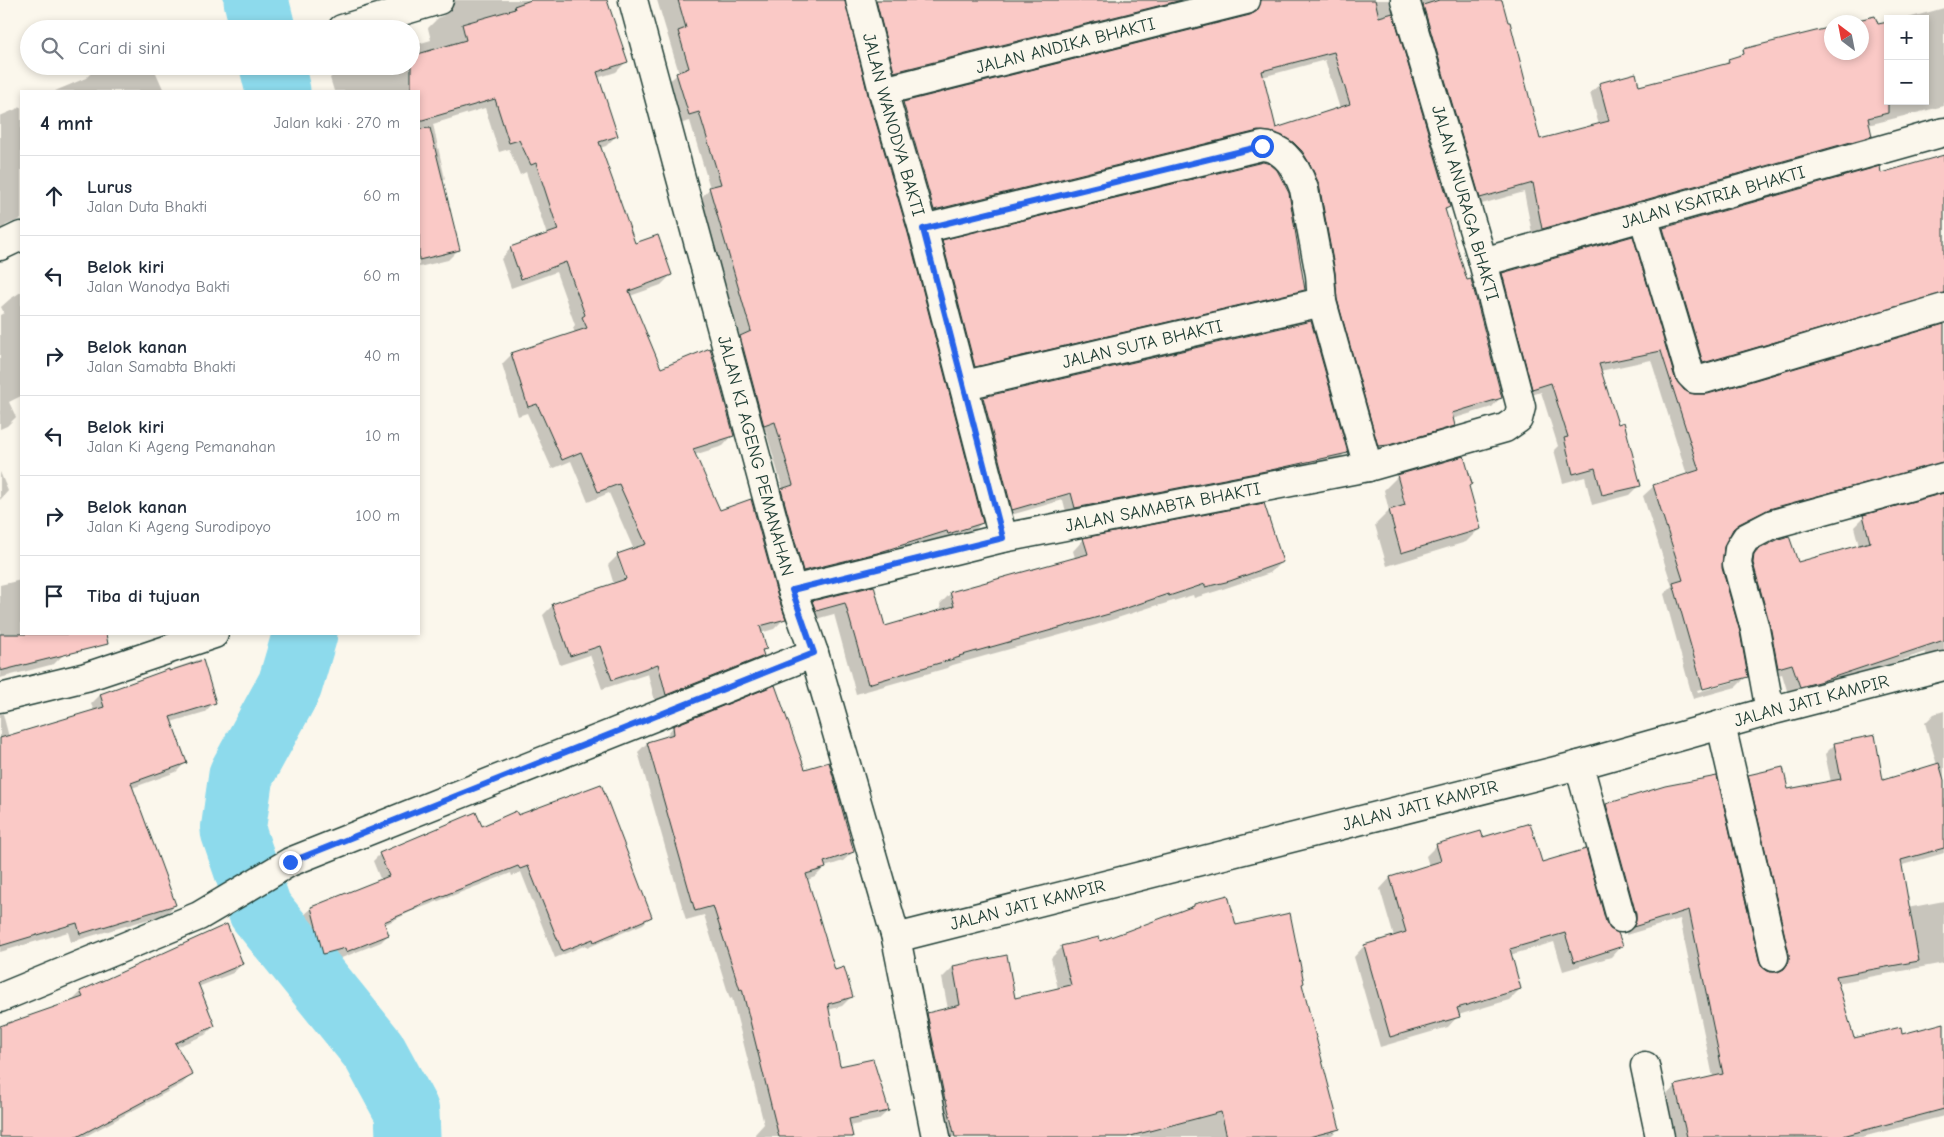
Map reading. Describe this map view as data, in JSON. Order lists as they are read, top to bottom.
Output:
{
  "streets": {
    "street": [
      "JALAN ANDIKA BHAKTI",
      "JALAN WANODYA BAKTI",
      "JALAN KSATRIA BHAKTI",
      "JALAN ANURAGA BHAKTI",
      "JALAN SUTA BHAKTI",
      "JALAN KI AGENG PEMANAHAN",
      "JALAN SAMABTA BHAKTI",
      "JALAN JATI KAMPIR"
    ]
  },
  "crossings": [
    ["JALAN ANDIKA BHAKTI", "JALAN WANODYA BAKTI"],
    ["JALAN WANODYA BAKTI", "JALAN SUTA BHAKTI"],
    ["JALAN WANODYA BAKTI", "JALAN SAMABTA BHAKTI"],
    ["JALAN KSATRIA BHAKTI", "JALAN ANURAGA BHAKTI"],
    ["JALAN ANURAGA BHAKTI", "JALAN SAMABTA BHAKTI"],
    ["JALAN KI AGENG PEMANAHAN", "JALAN SAMABTA BHAKTI"],
    ["JALAN KI AGENG PEMANAHAN", "JALAN JATI KAMPIR"]
  ],
  "north": "top left",
  "page": {
    "map_buttons": ["+", "−"],
    "search": "Cari di sini",
    "heading": ["4 mnt", "Jalan kaki · 270 m"],
    "list": [
      ["Lurus", "Jalan Duta Bhakti", "60 m"],
      ["Belok kiri", "Jalan Wanodya Bakti", "60 m"],
      ["Belok kanan", "Jalan Samabta Bhakti", "40 m"],
      ["Belok kiri", "Jalan Ki Ageng Pemanahan", "10 m"],
      ["Belok kanan", "Jalan Ki Ageng Surodipoyo", "100 m"],
      "Tiba di tujuan"
    ]
  }
}
